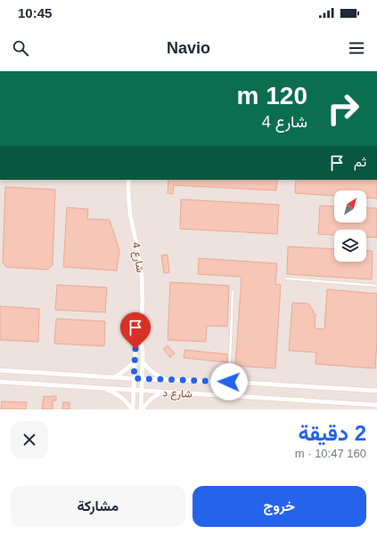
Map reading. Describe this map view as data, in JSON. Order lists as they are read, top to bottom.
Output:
{
  "streets": {
    "street": ["شارع 4", "شارع د"]
  },
  "crossings": [
    ["شارع 4", "شارع د"]
  ],
  "north": "top right",
  "page": {
    "status": "10:45",
    "header": "Navio",
    "turn": ["120 m", "شارع 4"],
    "then": "ثم",
    "heading": ["2 دقيقة", "160 m · 10:47"],
    "buttons": ["خروج", "مشاركة"]
  }
}
